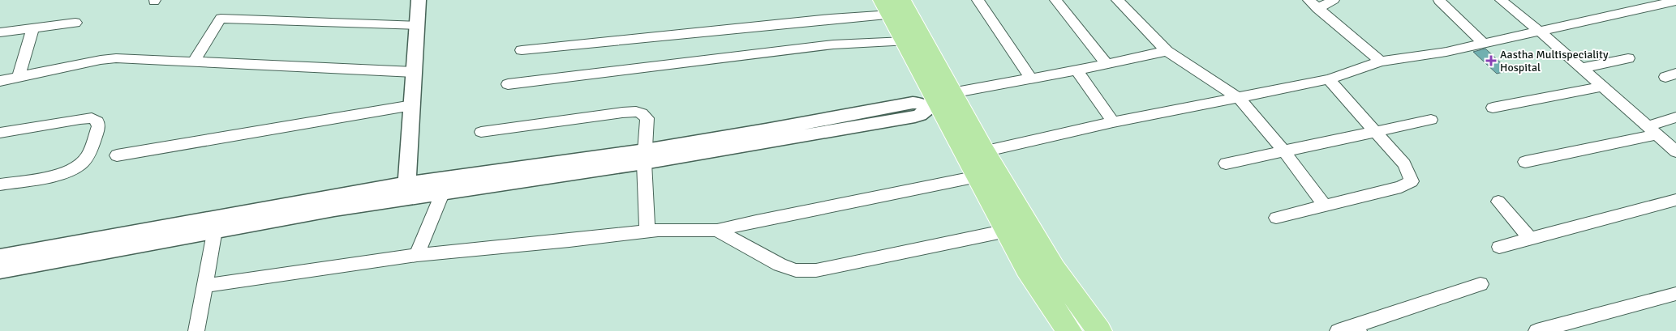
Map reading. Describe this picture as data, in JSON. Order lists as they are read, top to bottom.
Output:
{
  "places": {
    "health": ["Aastha Multispeciality Hospital"]
  }
}
